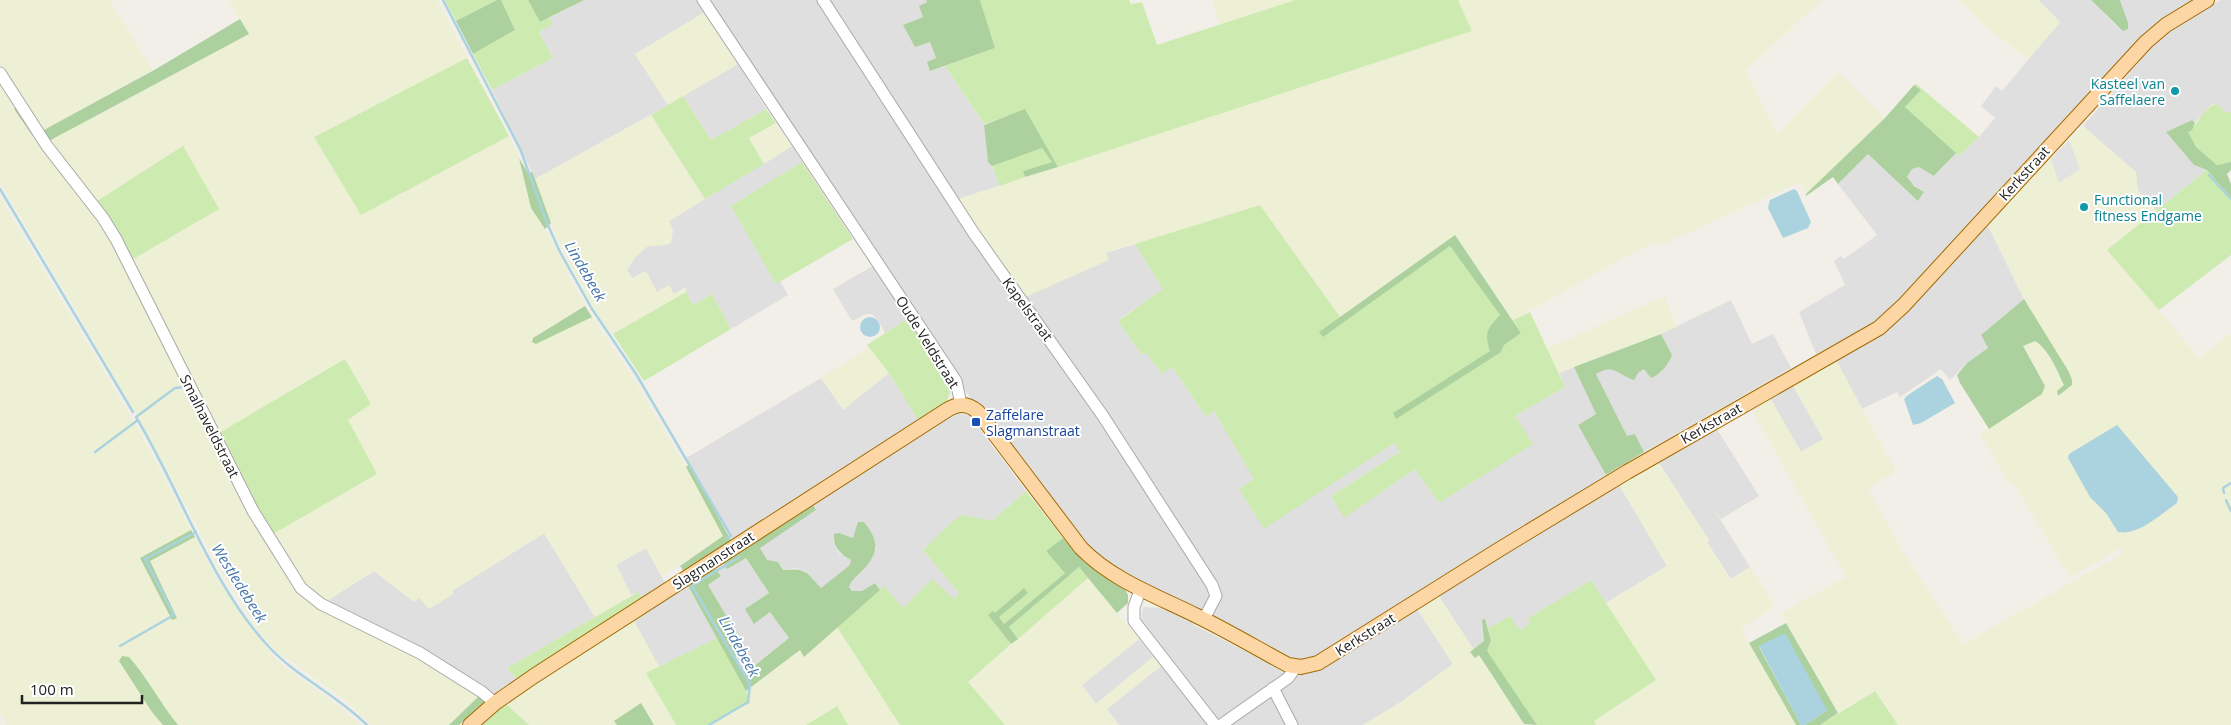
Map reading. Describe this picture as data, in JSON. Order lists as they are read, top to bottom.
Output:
{
  "streets": {
    "main road": ["Kerkstraat", "Oude Veldstraat", "Slagmanstraat"],
    "street": ["Kapelstraat", "Smalhaveldstraat"]
  },
  "crossings": [
    ["Oude Veldstraat", "Slagmanstraat"],
    ["Smalhaveldstraat", "Slagmanstraat"]
  ],
  "water": ["Lindebeek", "Westledebeek"],
  "places": {
    "other": ["Kasteel van Saffelaere", "Functional fitness Endgame"],
    "transit": ["Zaffelare Slagmanstraat"]
  },
  "scale_bar": "100 m"
}
